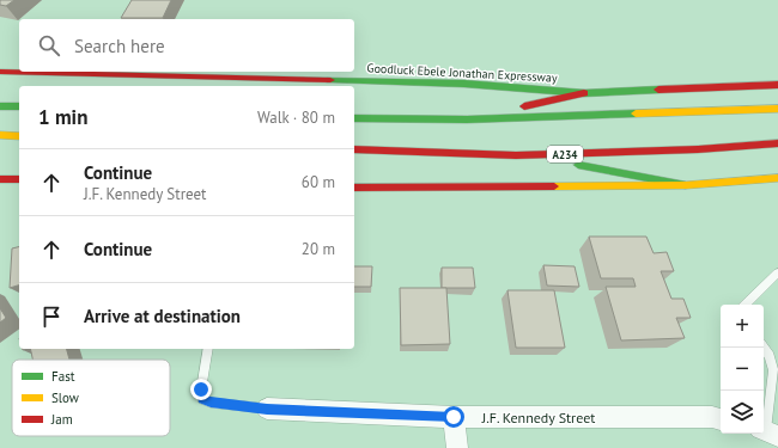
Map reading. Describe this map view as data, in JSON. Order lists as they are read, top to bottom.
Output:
{
  "streets": {
    "main road": ["Goodluck Ebele Jonathan Expressway", "A234"],
    "street": ["J.F. Kennedy Street"]
  },
  "legend": ["Fast", "Slow", "Jam"],
  "page": {
    "search": "Search here",
    "heading": ["1 min", "Walk · 80 m"],
    "list": [
      ["Continue", "J.F. Kennedy Street", "60 m"],
      ["Continue", "20 m"],
      "Arrive at destination"
    ],
    "map_buttons": ["+", "−"]
  }
}
